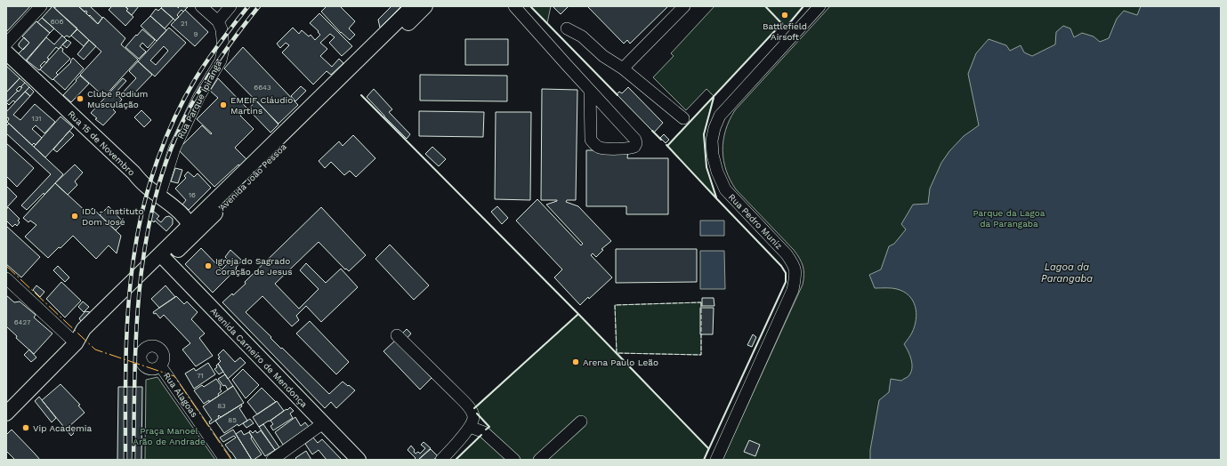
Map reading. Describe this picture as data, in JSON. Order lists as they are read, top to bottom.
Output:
{
  "streets": {
    "main road": ["Rua 15 de Novembro", "Avenida João Pessoa", "Avenida Carneiro de Mendonça"],
    "street": ["Rua Parque Ipiranga", "Rua Pedro Muniz", "Rua Alagoas"]
  },
  "crossings": [
    ["Rua Parque Ipiranga", "Rua 15 de Novembro"],
    ["Rua 15 de Novembro", "Avenida João Pessoa"],
    ["Avenida João Pessoa", "Avenida Carneiro de Mendonça"]
  ],
  "water": ["Lagoa da Parangaba"],
  "parks": ["Parque da Lagoa da Parangaba", "Praça Manoel Arão de Andrade"],
  "places": [
    "Battlefield Airsoft",
    "Clube Podium Musculação",
    "EMEIF Cláudio Martins",
    "IDJ - Instituto Dom José",
    "Igreja do Sagrado Coração de Jesus",
    "Arena Paulo Leão",
    "Vip Academia"
  ],
  "house_numbers": [
    "606",
    "21",
    "9",
    "6643",
    "131",
    "16",
    "6427",
    "71",
    "83",
    "85"
  ]
}
